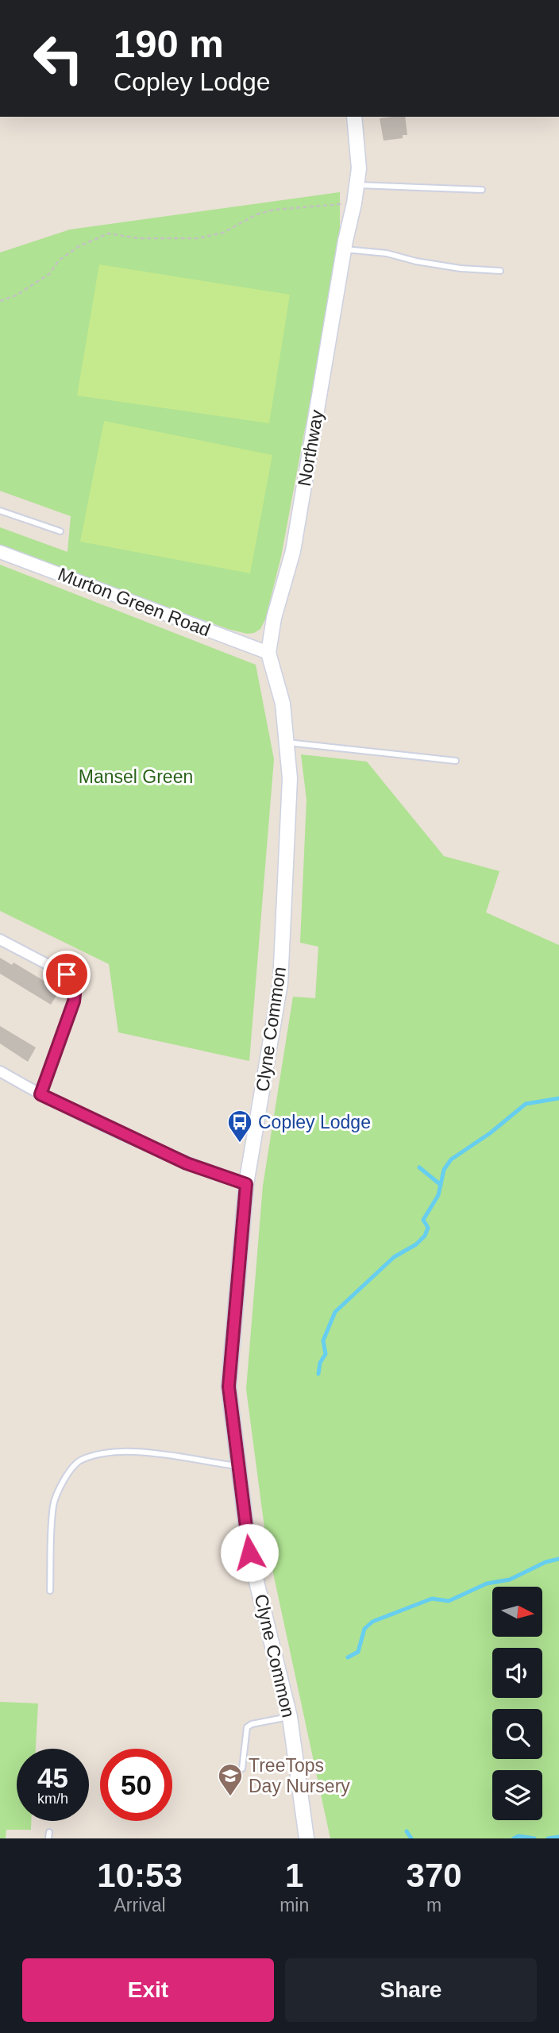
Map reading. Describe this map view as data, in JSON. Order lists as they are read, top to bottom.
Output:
{
  "streets": {
    "main road": ["Northway", "Clyne Common"],
    "street": ["Murton Green Road"]
  },
  "crossings": [
    ["Northway", "Murton Green Road"],
    ["Northway", "Clyne Common"]
  ],
  "parks": ["Mansel Green"],
  "places": {
    "bus stop": ["Copley Lodge"],
    "school or university": ["TreeTops Day Nursery"]
  },
  "north": "right",
  "page": {
    "turn": ["190 m", "Copley Lodge"],
    "speed": "45 km/h",
    "limit": "50",
    "eta": [
      "10:53",
      "Arrival",
      "1",
      "min",
      "370",
      "m"
    ],
    "buttons": ["Exit", "Share"]
  }
}
